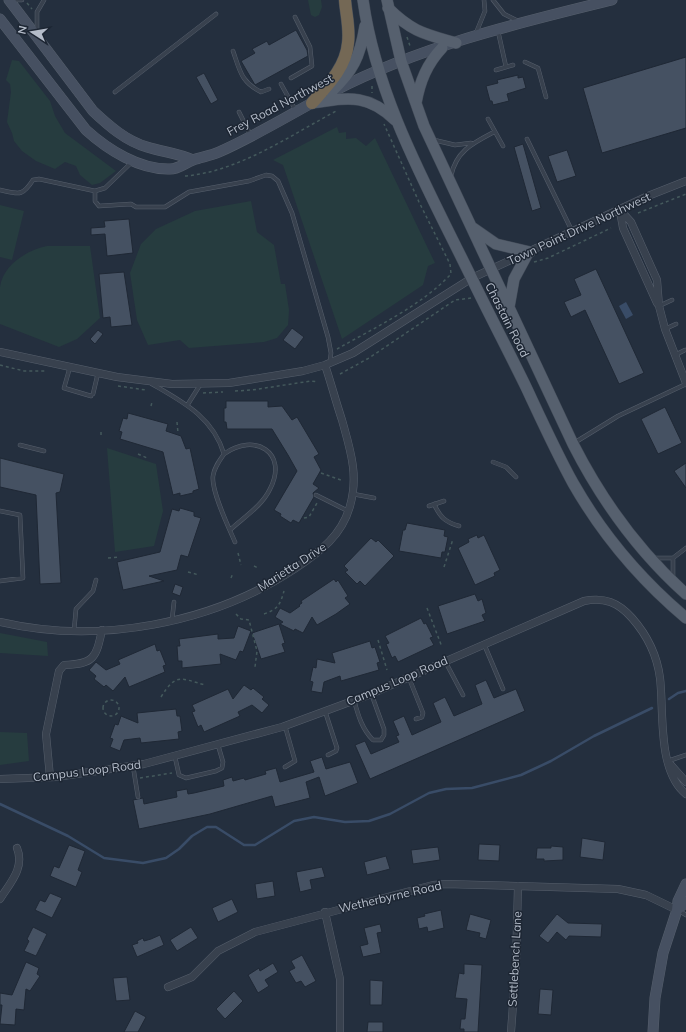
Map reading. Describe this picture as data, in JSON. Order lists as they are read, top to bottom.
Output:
{
  "streets": {
    "main road": ["Frey Road Northwest", "Chastain Road"],
    "street": [
      "Town Point Drive Northwest",
      "Marietta Drive",
      "Campus Loop Road",
      "Wetherbyrne Road",
      "Settlebench Lane"
    ]
  },
  "crossings": [
    ["Frey Road Northwest", "Chastain Road"],
    ["Town Point Drive Northwest", "Chastain Road"],
    ["Town Point Drive Northwest", "Marietta Drive"],
    ["Wetherbyrne Road", "Settlebench Lane"]
  ],
  "north": "left"
}
